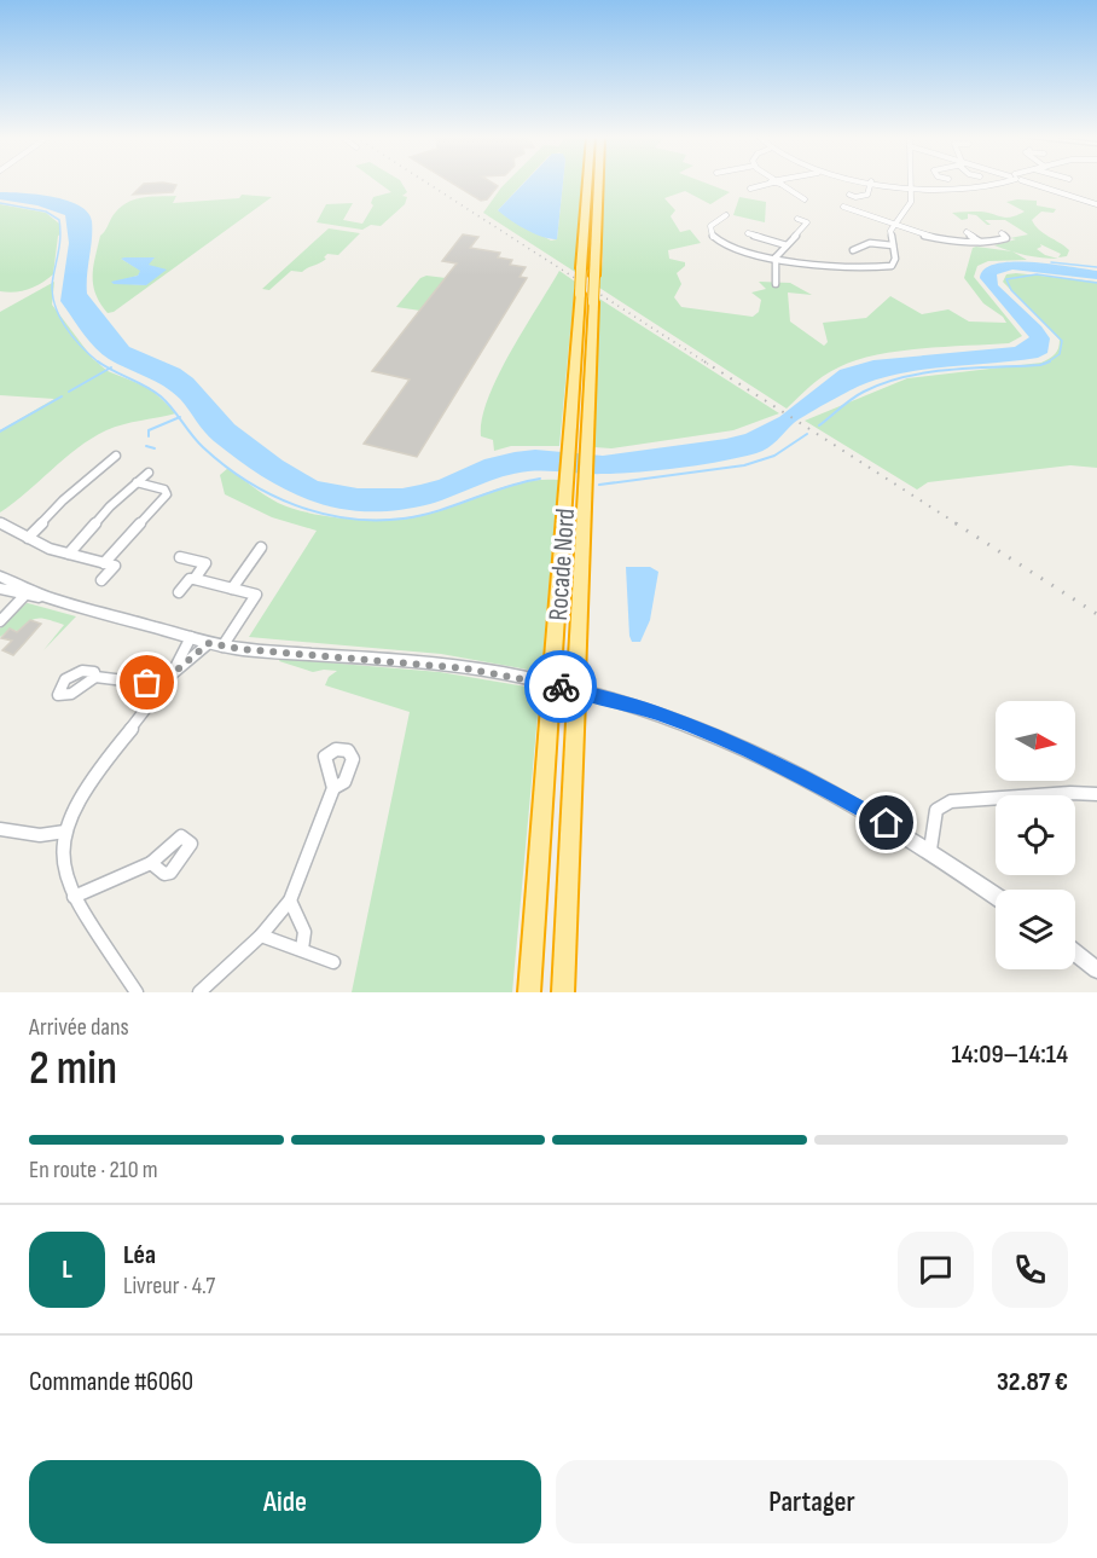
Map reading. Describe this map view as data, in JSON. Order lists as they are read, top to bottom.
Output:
{
  "streets": {
    "highway": ["Rocade Nord"]
  },
  "north": "right",
  "page": {
    "heading": ["2 min", "Arrivée dans", "14:09–14:14"],
    "panel": [
      "Léa",
      "Livreur · 4.7",
      "Commande #6060",
      "32.87 €"
    ],
    "bar": "En route · 210 m",
    "round": "L",
    "buttons": ["Aide", "Partager"]
  }
}
